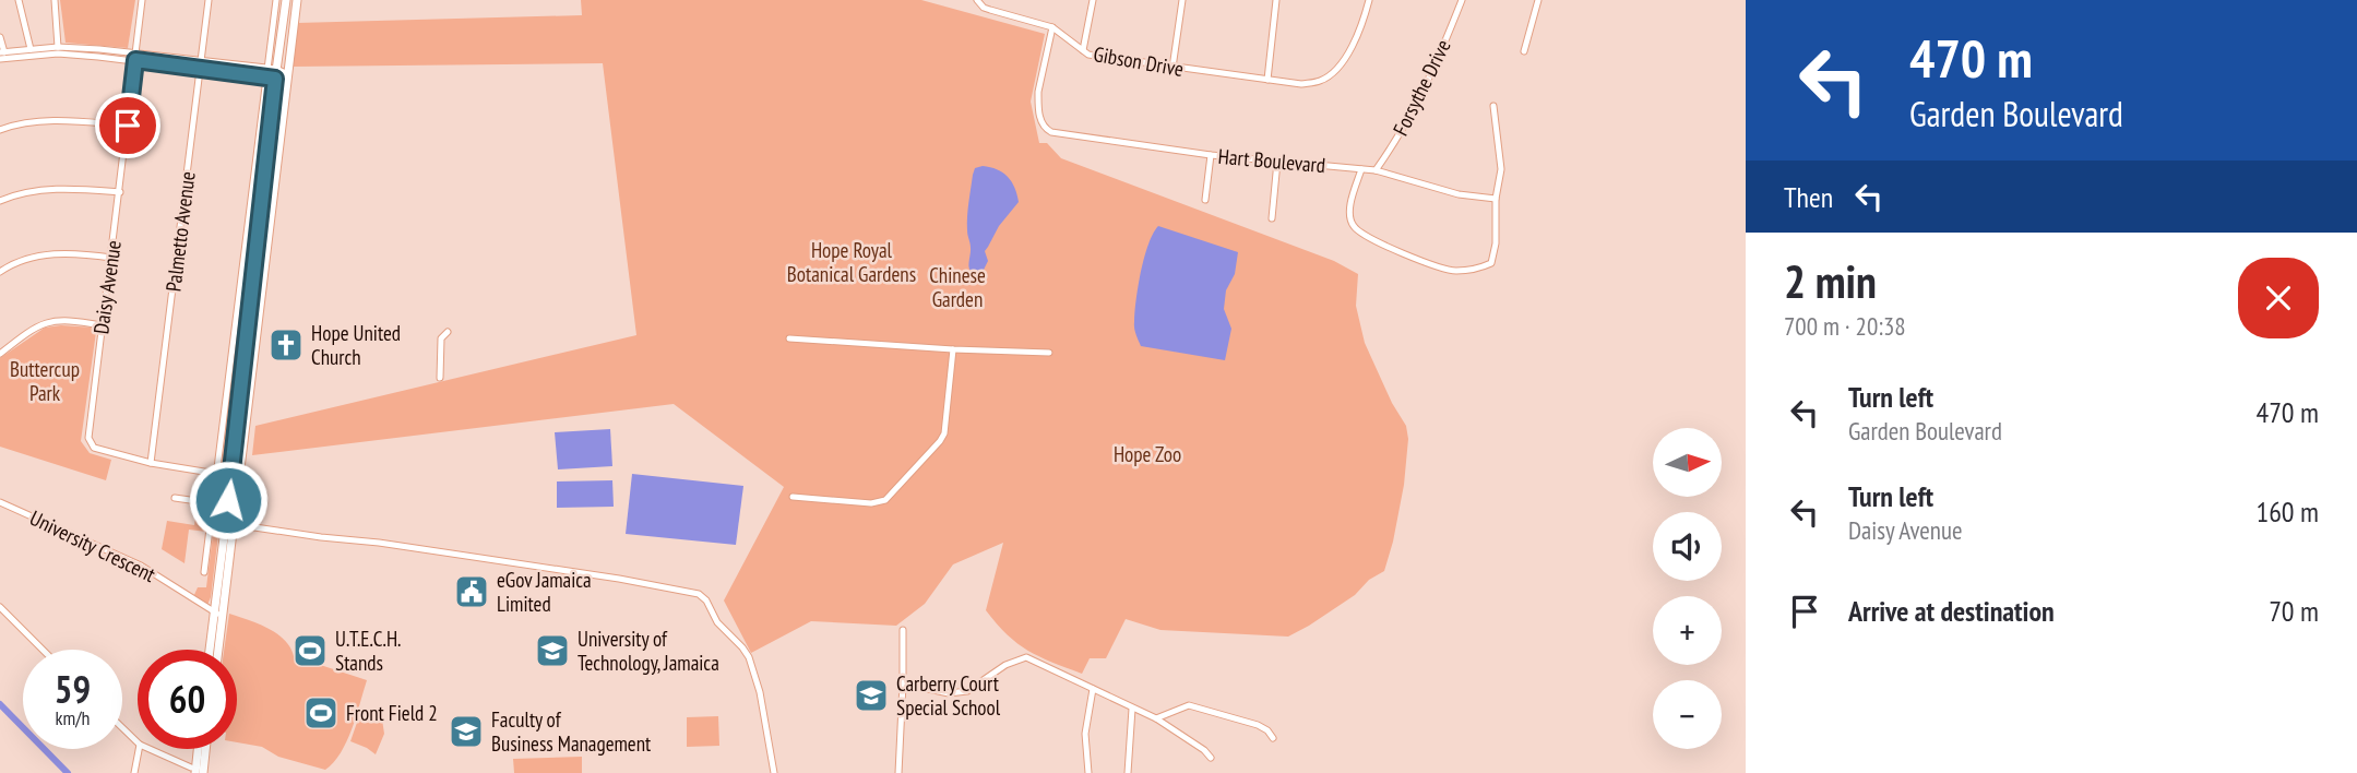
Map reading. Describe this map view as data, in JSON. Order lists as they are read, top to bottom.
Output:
{
  "streets": {
    "street": [
      "Gibson Drive",
      "Forsythe Drive",
      "Hart Boulevard",
      "Palmetto Avenue",
      "Daisy Avenue",
      "University Crescent"
    ]
  },
  "crossings": [
    ["Gibson Drive", "Hart Boulevard"],
    ["Forsythe Drive", "Hart Boulevard"],
    ["Palmetto Avenue", "Daisy Avenue"]
  ],
  "parks": [
    "Hope Royal Botanical Gardens",
    "Chinese Garden",
    "Buttercup Park",
    "Hope Zoo"
  ],
  "places": {
    "church": ["Hope United Church"],
    "public building": ["eGov Jamaica Limited"],
    "sports": ["U.T.E.C.H. Stands", "Front Field 2"],
    "school or university": ["University of Technology, Jamaica", "Carberry Court Special School", "Faculty of Business Management"]
  },
  "north": "right",
  "page": {
    "turn": ["470 m", "Garden Boulevard"],
    "then": "Then",
    "heading": ["2 min", "700 m · 20:38"],
    "list": [
      {
        "name": "Turn left",
        "note": "Garden Boulevard",
        "value": "470 m"
      },
      {
        "name": "Turn left",
        "note": "Daisy Avenue",
        "value": "160 m"
      },
      {
        "name": "Arrive at destination",
        "value": "70 m"
      }
    ],
    "map_buttons": ["+", "−"],
    "speed": "59 km/h",
    "limit": "60"
  }
}
